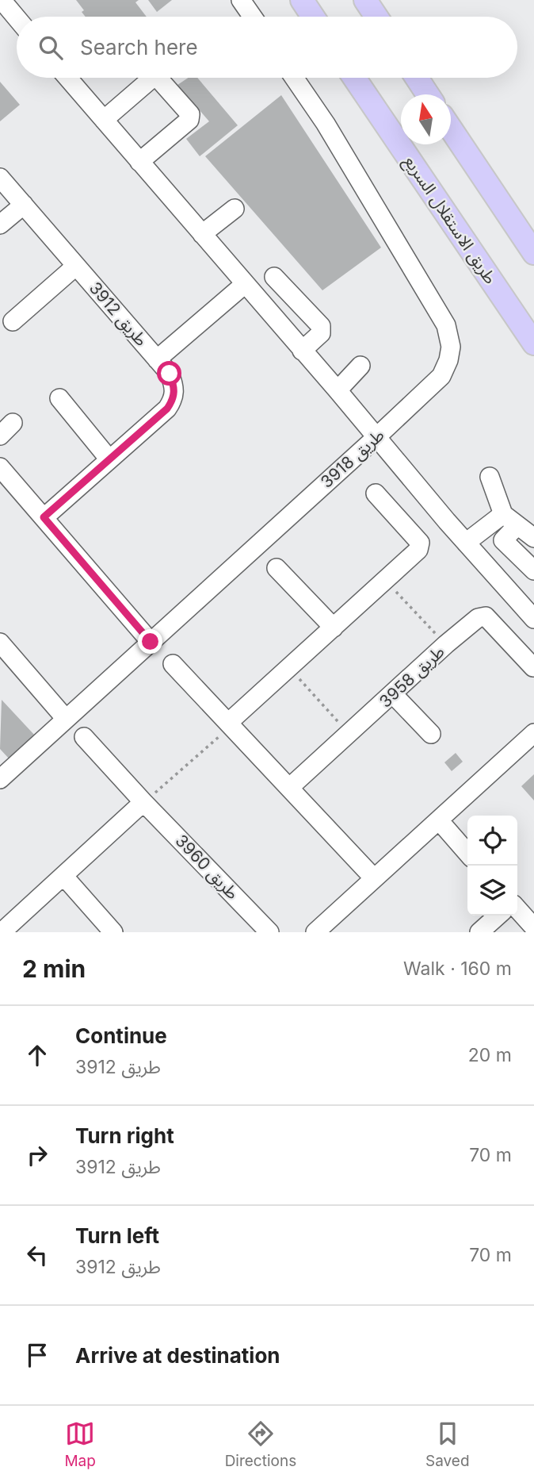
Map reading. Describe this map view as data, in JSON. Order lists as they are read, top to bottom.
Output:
{
  "streets": {
    "main road": ["طريق الاستقلال السريع"],
    "street": [
      "طريق 3912",
      "طريق 3918",
      "طريق 3958",
      "طريق 3960"
    ]
  },
  "north": "top",
  "page": {
    "search": "Search here",
    "heading": ["2 min", "Walk · 160 m"],
    "list": [
      ["Continue", "طريق 3912", "20 m"],
      ["Turn right", "طريق 3912", "70 m"],
      ["Turn left", "طريق 3912", "70 m"],
      "Arrive at destination"
    ],
    "nav": ["Map", "Directions", "Saved"]
  }
}
